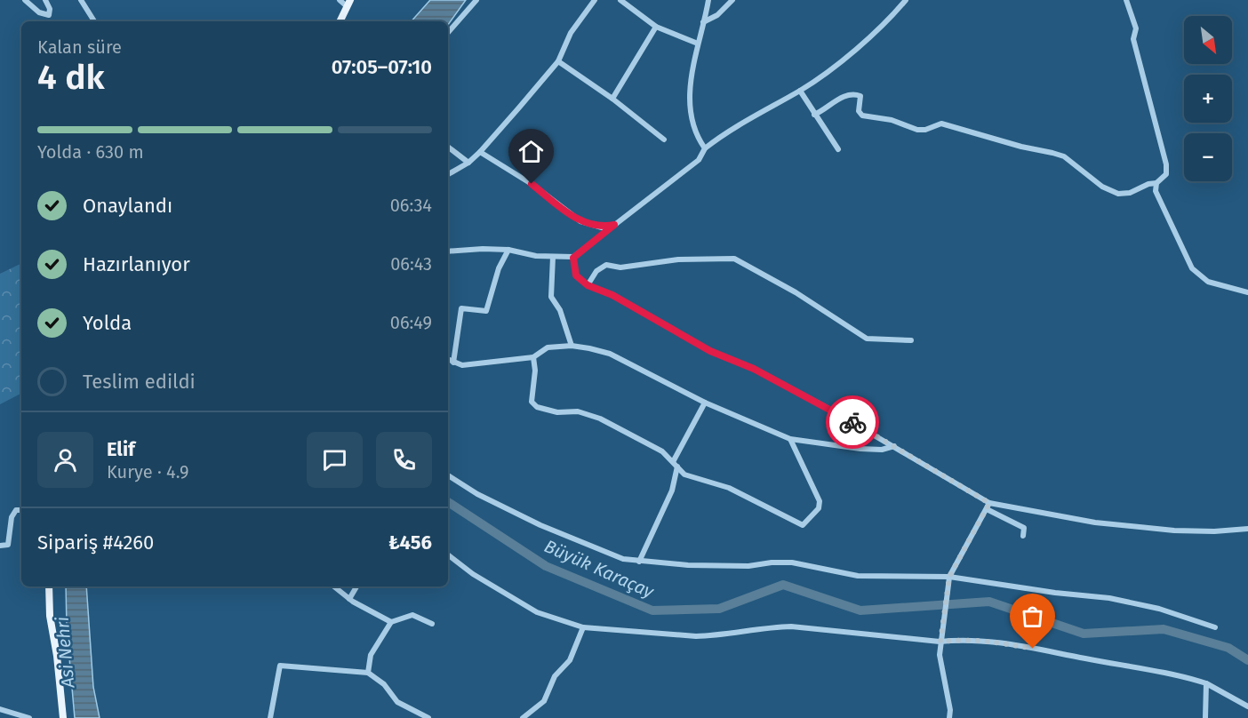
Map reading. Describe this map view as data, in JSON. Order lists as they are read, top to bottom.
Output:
{
  "water": ["Büyük Karaçay", "Asi Nehri"],
  "north": "bottom right",
  "page": {
    "map_buttons": ["+", "−"],
    "heading": ["4 dk", "Kalan süre", "07:05–07:10"],
    "panel": [
      "Elif",
      "Kurye · 4.9",
      "Sipariş #4260",
      "₺456"
    ],
    "bar": "Yolda · 630 m",
    "list": [
      ["Onaylandı", "06:34"],
      ["Hazırlanıyor", "06:43"],
      ["Yolda", "06:49"],
      "Teslim edildi"
    ]
  }
}
